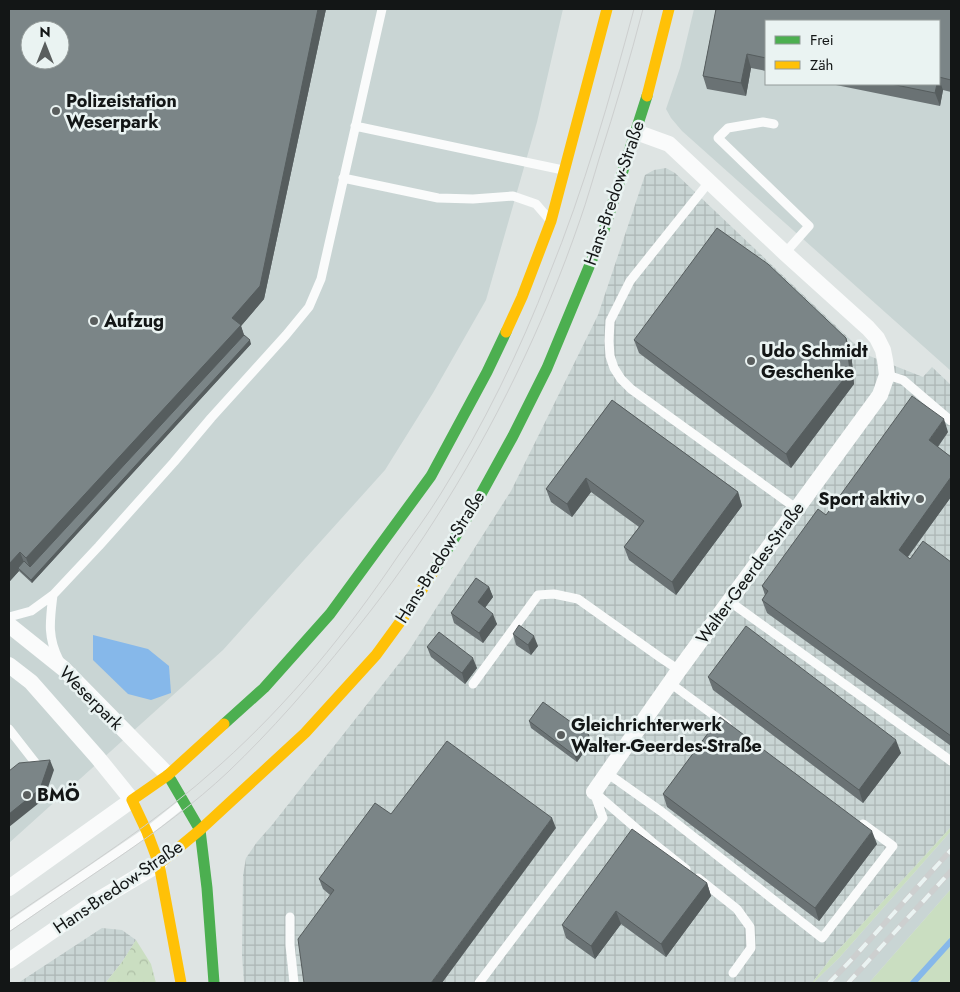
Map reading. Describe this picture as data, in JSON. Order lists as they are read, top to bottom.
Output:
{
  "streets": {
    "main road": ["Hans-Bredow-Straße"],
    "street": ["Walter-Geerdes-Straße", "Weserpark"]
  },
  "places": [
    "Polizeistation Weserpark",
    "Aufzug",
    "Udo Schmidt Geschenke",
    "Sport aktiv",
    "Gleichrichterwerk Walter-Geerdes-Straße",
    "BMÖ"
  ],
  "legend": ["Frei", "Zäh"],
  "north": "top"
}
